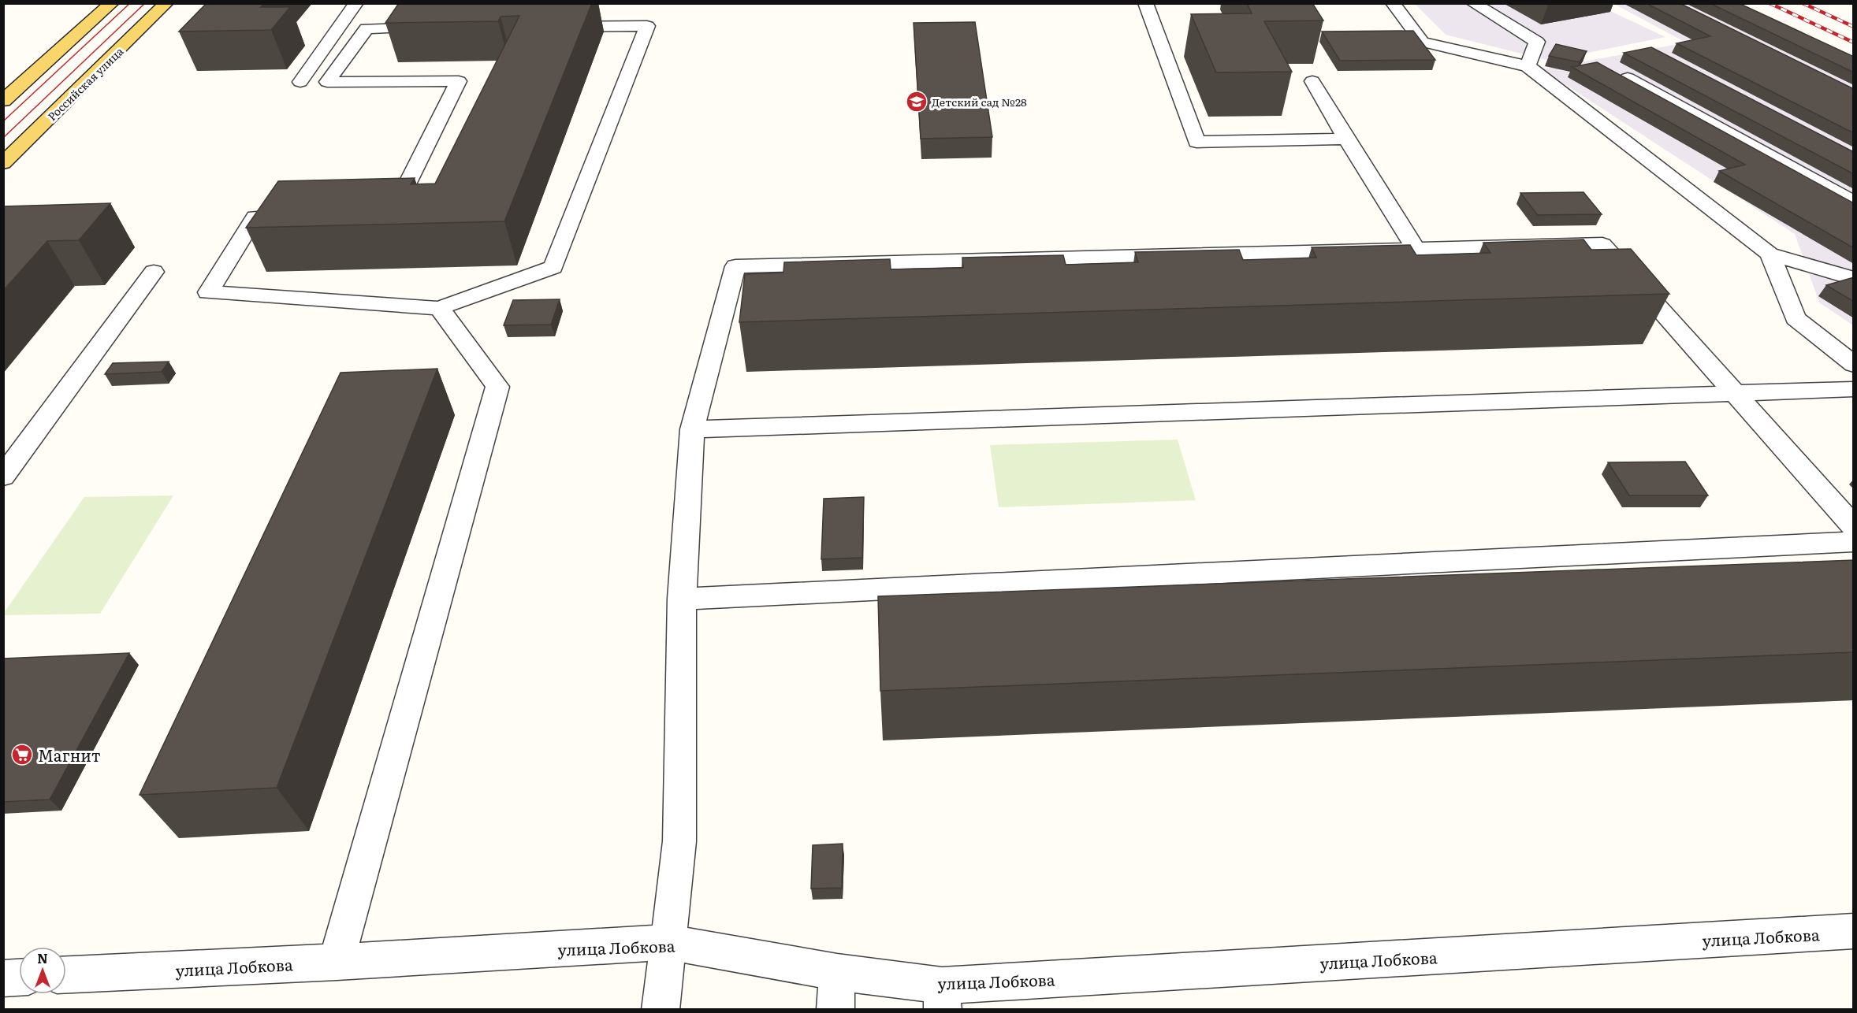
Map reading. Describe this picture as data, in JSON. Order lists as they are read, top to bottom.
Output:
{
  "streets": {
    "main road": ["Российская улица"],
    "street": ["улица Лобкова"]
  },
  "places": {
    "school or university": ["Детский сад №28"],
    "supermarket": ["Магнит"]
  },
  "north": "top"
}
